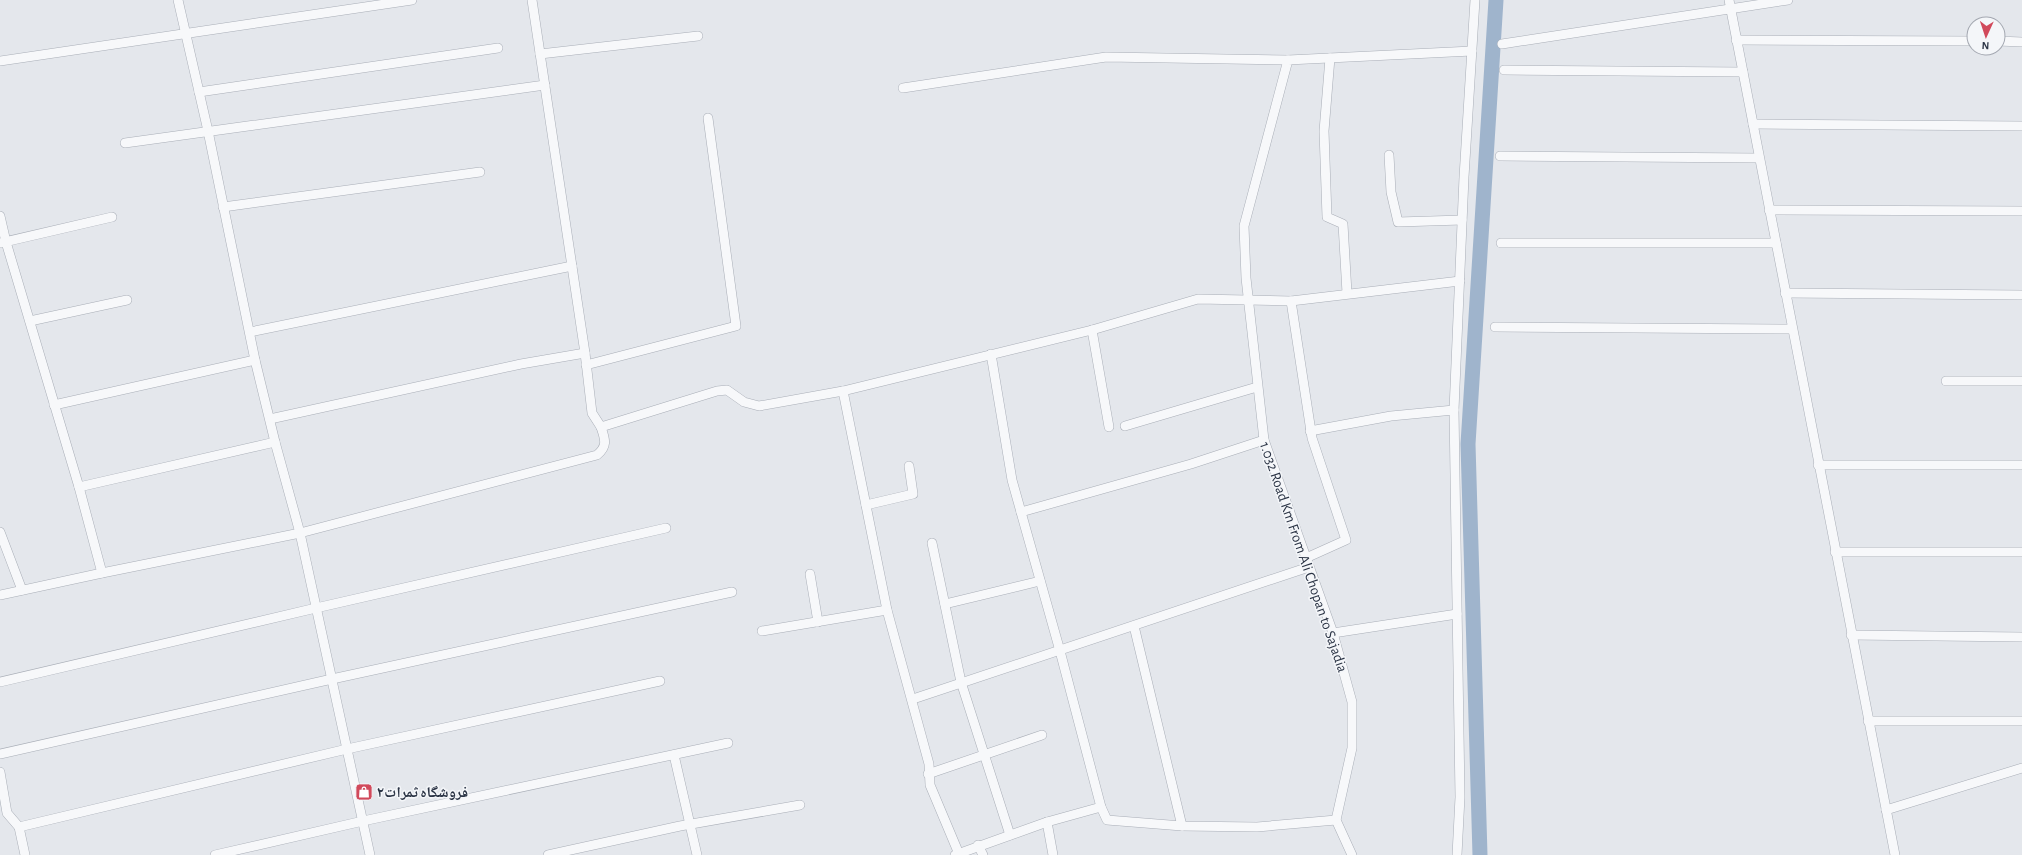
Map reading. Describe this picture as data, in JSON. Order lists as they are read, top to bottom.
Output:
{
  "streets": {
    "street": ["1.032 Road Km From Ali Chopan to Sajadia"]
  },
  "places": {
    "shop": ["فروشگاه ثمرات٢"]
  },
  "north": "bottom"
}
